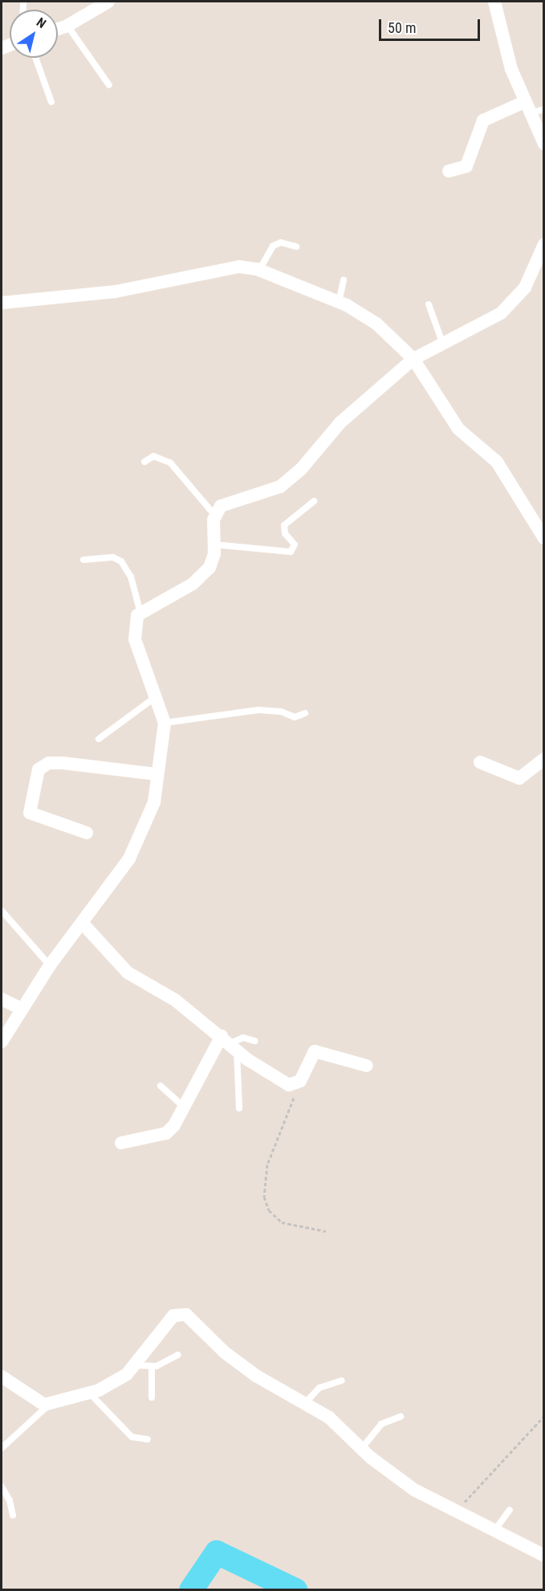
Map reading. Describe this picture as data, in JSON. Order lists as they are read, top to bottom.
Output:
{
  "scale_bar": "50 m",
  "north": "top right"
}
